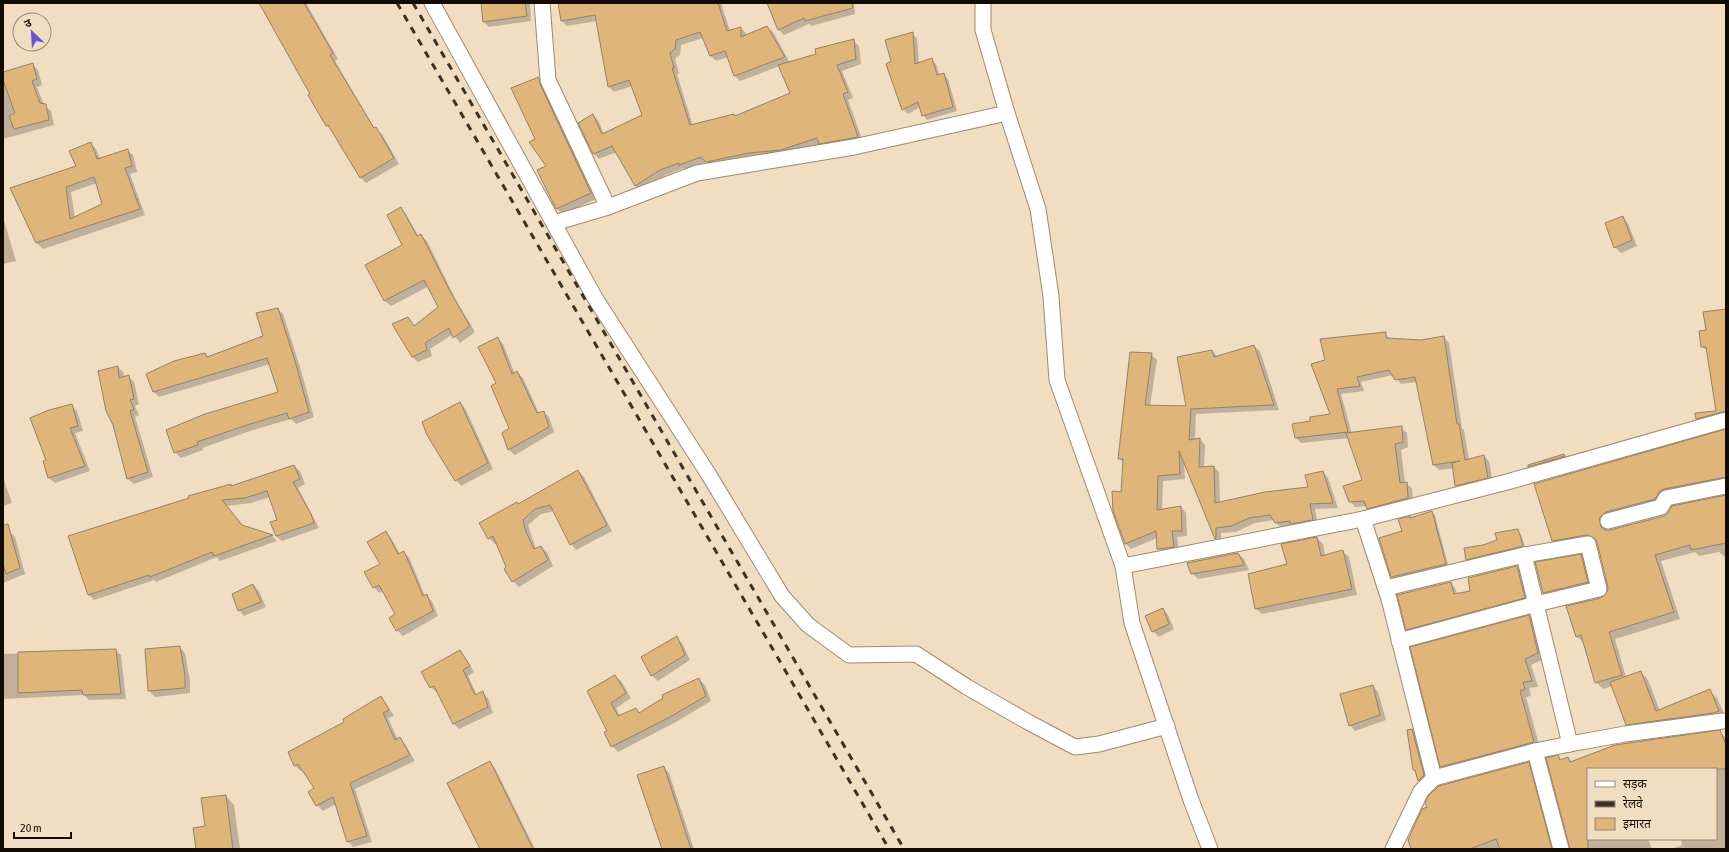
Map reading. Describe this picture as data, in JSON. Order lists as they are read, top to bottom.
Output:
{
  "legend": ["सड़क", "रेलवे", "इमारत"],
  "scale_bar": "20 m",
  "north": "top left"
}
